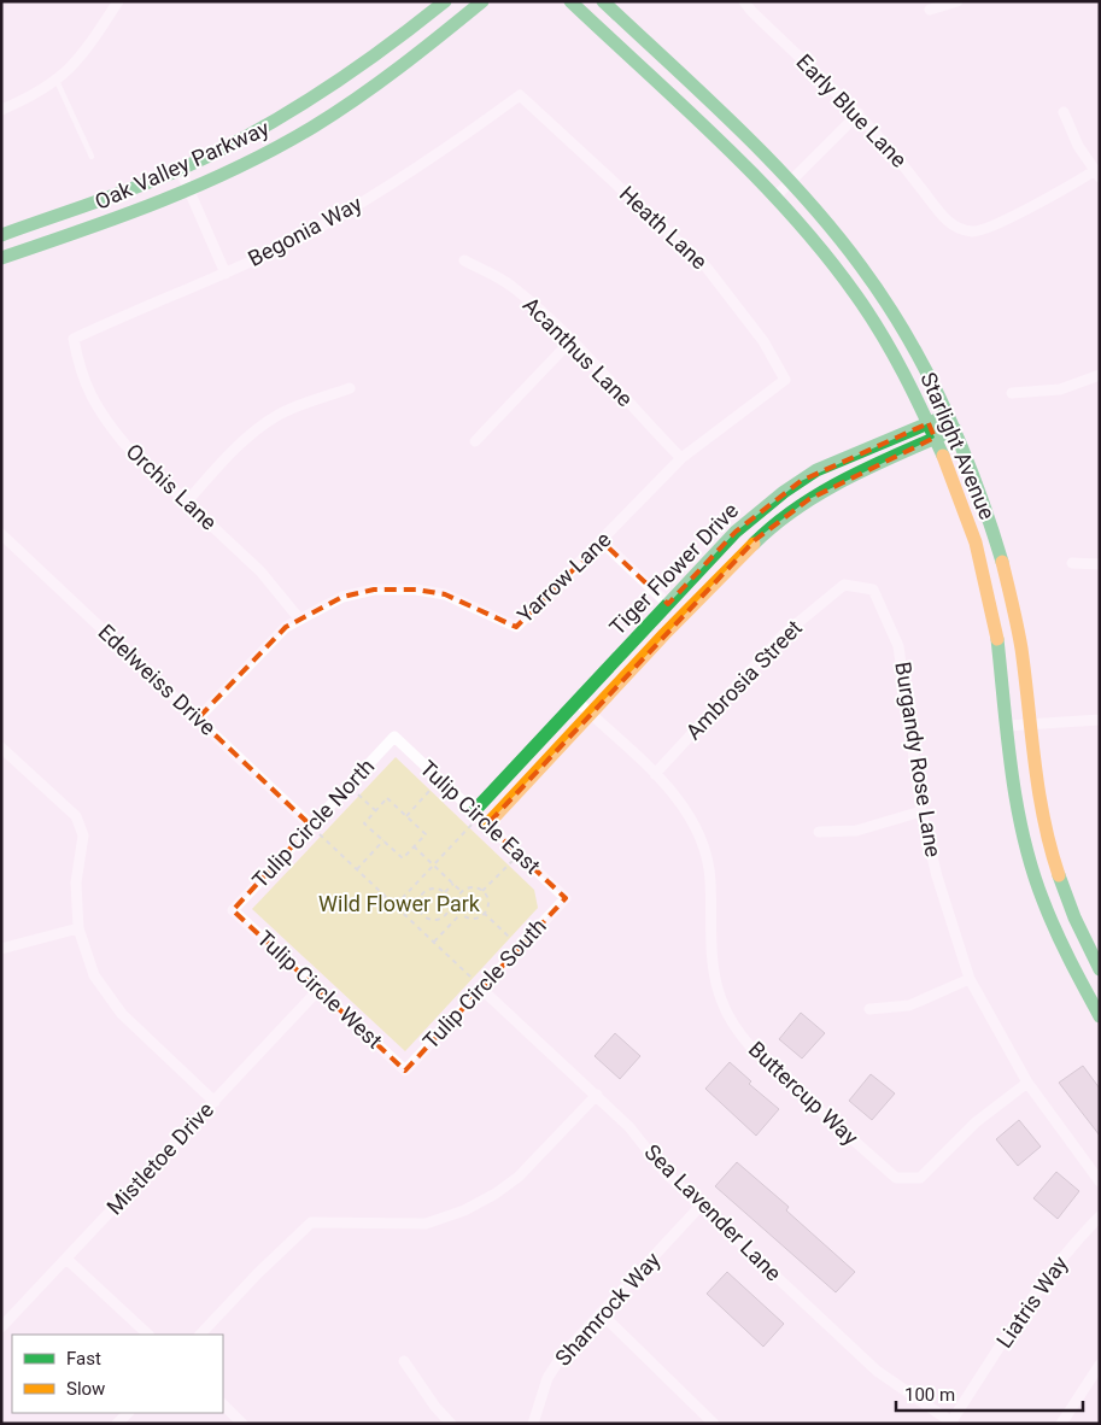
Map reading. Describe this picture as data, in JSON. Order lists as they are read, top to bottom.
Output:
{
  "streets": {
    "street": [
      "Early Blue Lane",
      "Oak Valley Parkway",
      "Heath Lane",
      "Begonia Way",
      "Acanthus Lane",
      "Starlight Avenue",
      "Orchis Lane",
      "Tiger Flower Drive",
      "Yarrow Lane",
      "Edelweiss Drive",
      "Ambrosia Street",
      "Burgandy Rose Lane",
      "Tulip Circle East",
      "Tulip Circle North",
      "Tulip Circle South",
      "Tulip Circle West",
      "Buttercup Way",
      "Mistletoe Drive",
      "Sea Lavender Lane",
      "Liatris Way",
      "Shamrock Way"
    ]
  },
  "crossings": [
    ["Heath Lane", "Begonia Way"],
    ["Heath Lane", "Yarrow Lane"],
    ["Begonia Way", "Orchis Lane"],
    ["Acanthus Lane", "Yarrow Lane"],
    ["Starlight Avenue", "Tiger Flower Drive"],
    ["Orchis Lane", "Yarrow Lane"],
    ["Tiger Flower Drive", "Tulip Circle East"],
    ["Tiger Flower Drive", "Buttercup Way"],
    ["Yarrow Lane", "Edelweiss Drive"],
    ["Edelweiss Drive", "Tulip Circle North"],
    ["Ambrosia Street", "Burgandy Rose Lane"],
    ["Ambrosia Street", "Buttercup Way"],
    ["Burgandy Rose Lane", "Buttercup Way"],
    ["Tulip Circle East", "Tulip Circle North"],
    ["Tulip Circle East", "Tulip Circle South"],
    ["Tulip Circle North", "Tulip Circle West"],
    ["Tulip Circle South", "Tulip Circle West"],
    ["Tulip Circle South", "Sea Lavender Lane"],
    ["Tulip Circle West", "Mistletoe Drive"],
    ["Sea Lavender Lane", "Liatris Way"],
    ["Sea Lavender Lane", "Shamrock Way"]
  ],
  "parks": ["Wild Flower Park"],
  "legend": ["Fast", "Slow"],
  "scale_bar": "100 m"
}
